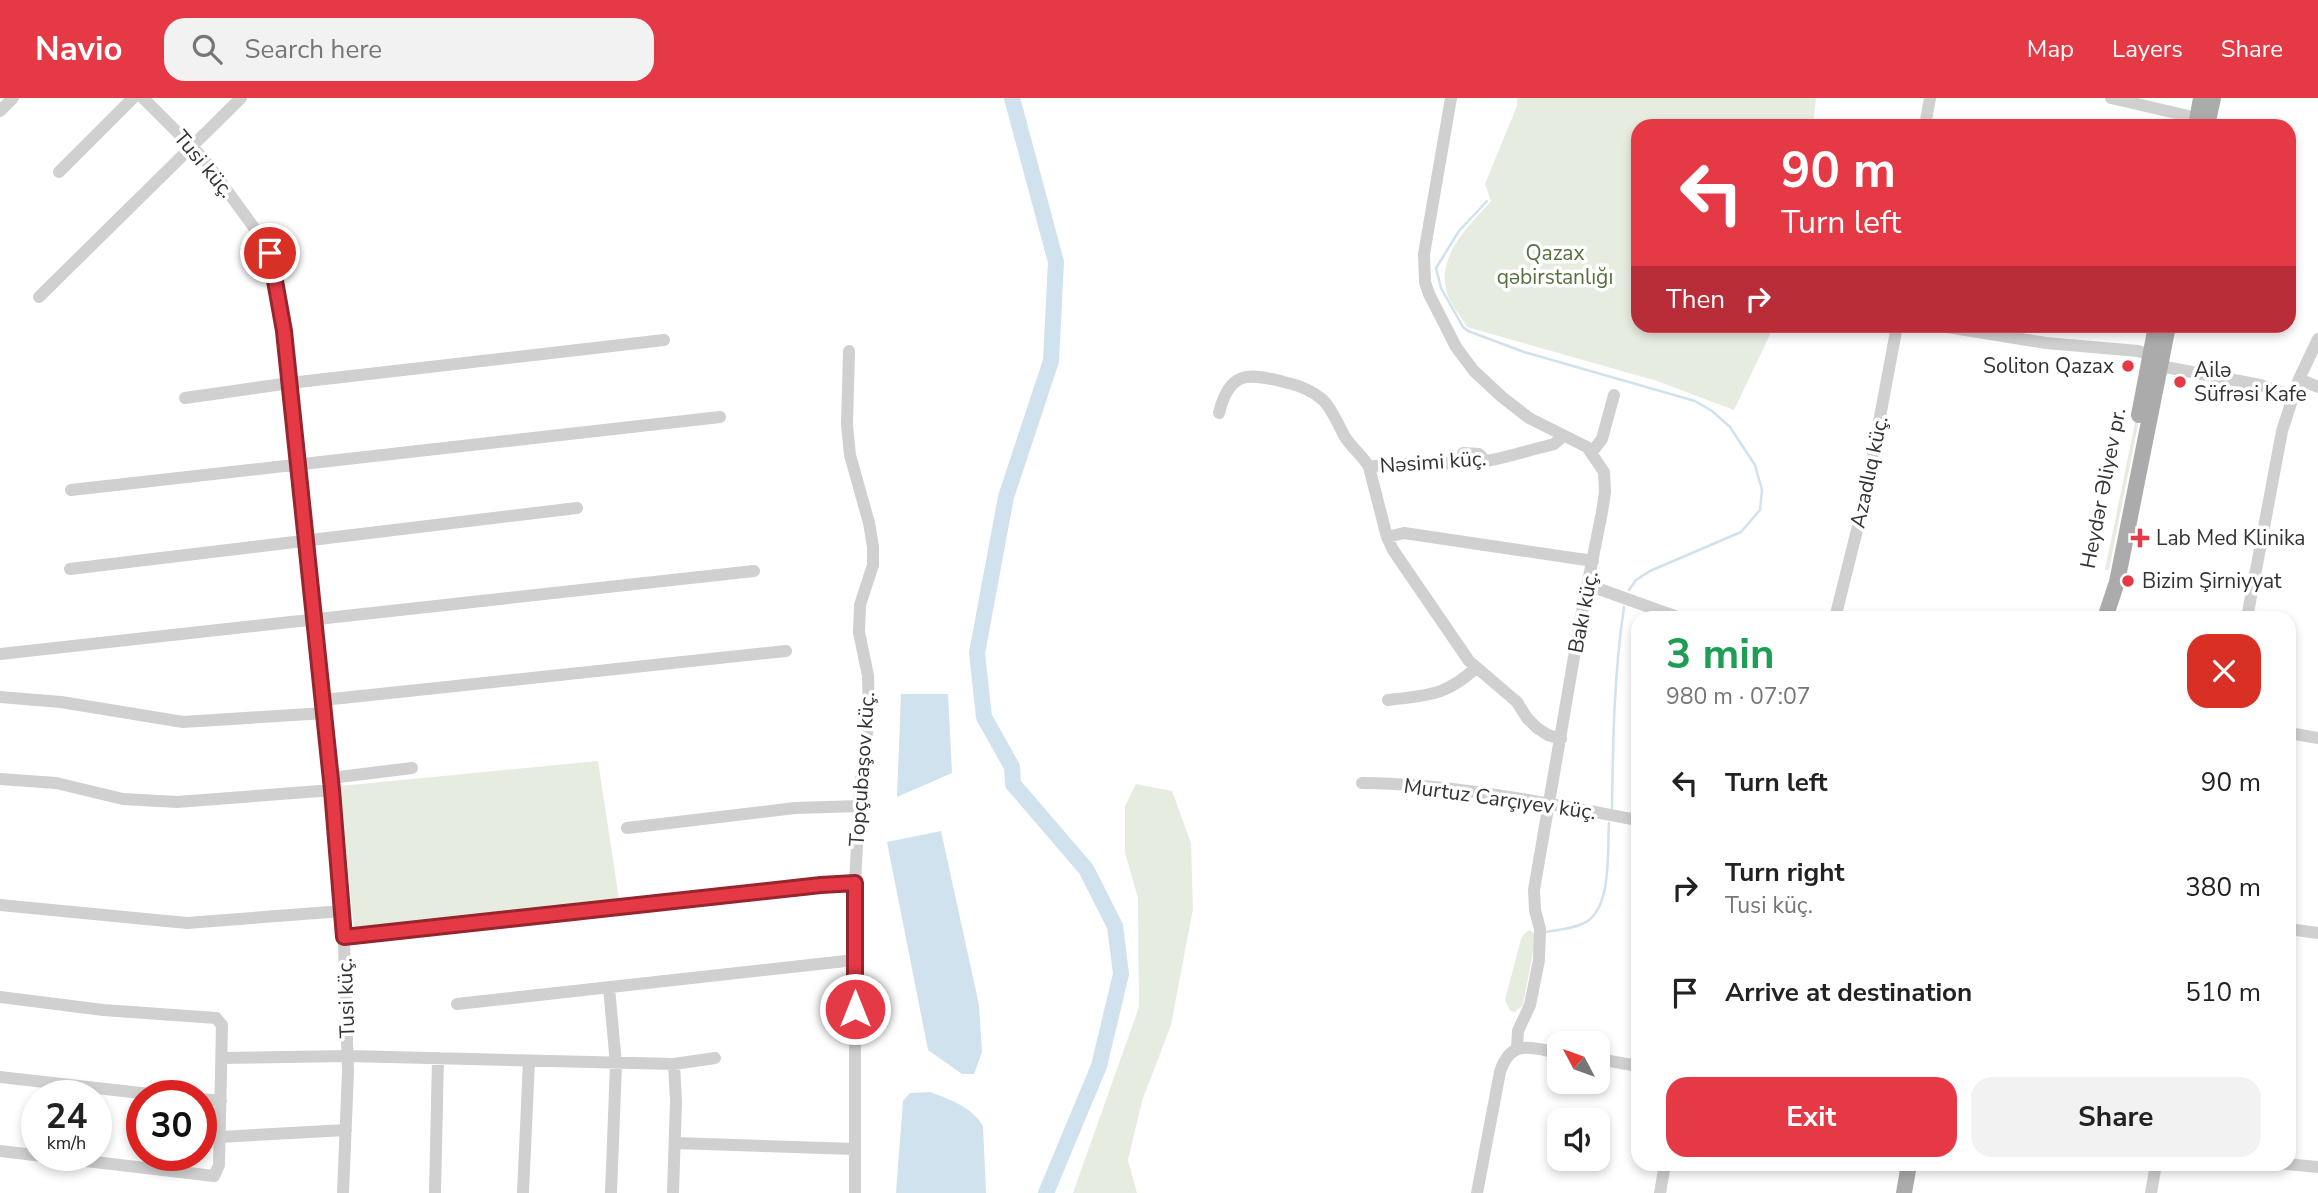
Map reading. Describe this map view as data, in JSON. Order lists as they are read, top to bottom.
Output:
{
  "streets": {
    "street": [
      "Tusi küç.",
      "Nəsimi küç.",
      "Azadlıq küç.",
      "Bakı küç.",
      "Topçubaşov küç.",
      "Murtuz Carçıyev küç."
    ]
  },
  "crossings": [
    ["Nəsimi küç.", "Bakı küç."],
    ["Bakı küç.", "Murtuz Carçıyev küç."]
  ],
  "parks": ["Qazax qəbirstanlığı"],
  "places": {
    "other": ["Soliton Qazax", "Ailə Süfrəsi Kafe", "Bizim Şirniyyat"],
    "health": ["Lab Med Klinika"]
  },
  "north": "top left",
  "page": {
    "header": "Navio",
    "search": "Search here",
    "nav": ["Map", "Layers", "Share"],
    "turn": ["90 m", "Turn left"],
    "then": "Then",
    "heading": ["3 min", "980 m · 07:07"],
    "list": [
      {
        "name": "Turn left",
        "value": "90 m"
      },
      {
        "name": "Turn right",
        "note": "Tusi küç.",
        "value": "380 m"
      },
      {
        "name": "Arrive at destination",
        "value": "510 m"
      }
    ],
    "buttons": ["Exit", "Share"],
    "speed": "24 km/h",
    "limit": "30"
  }
}
